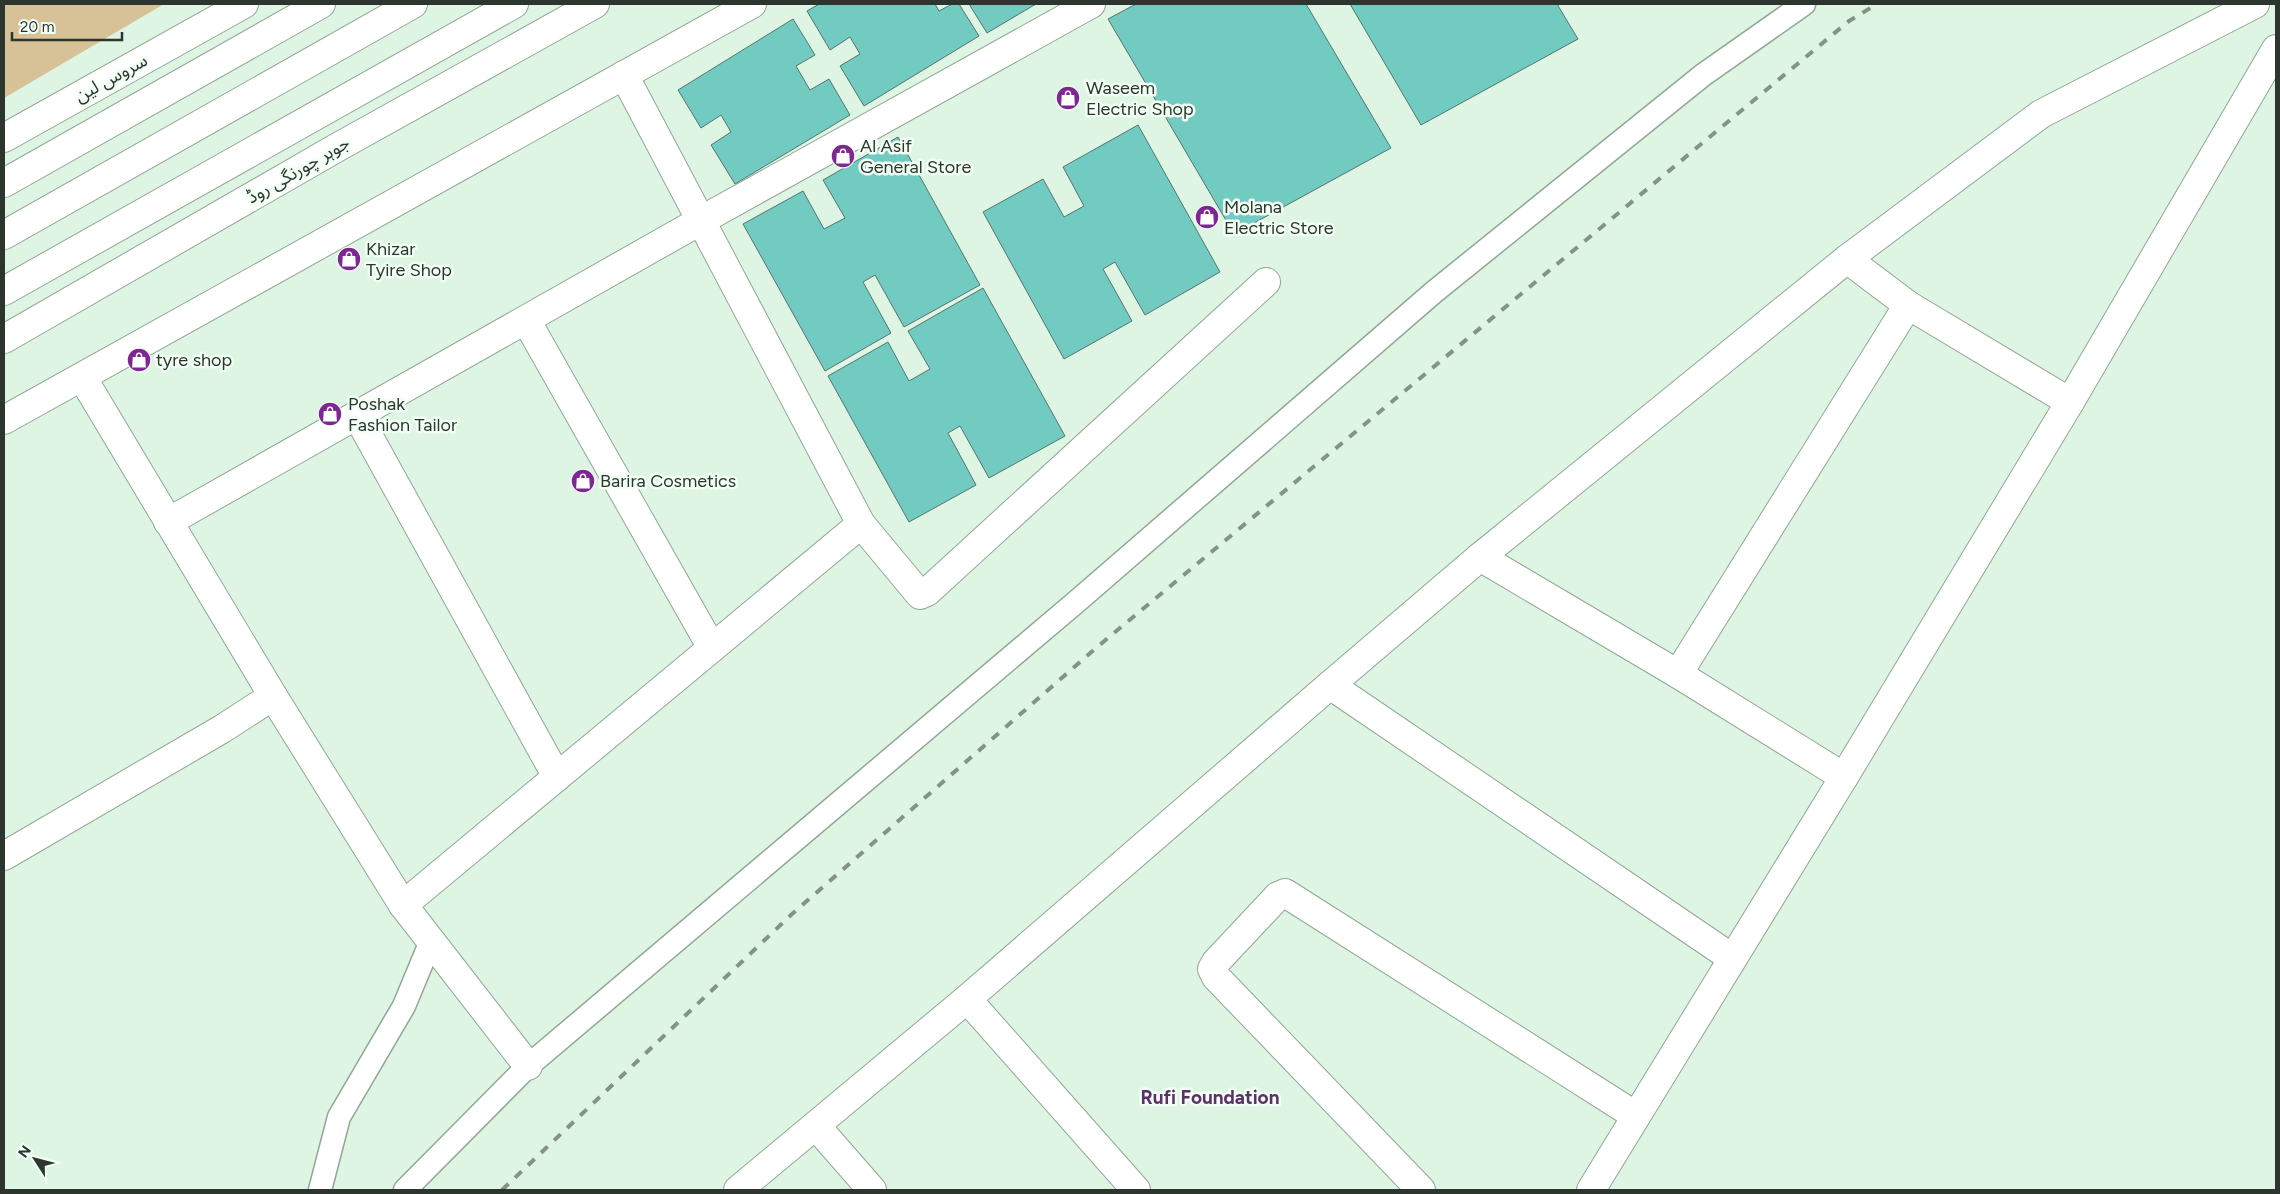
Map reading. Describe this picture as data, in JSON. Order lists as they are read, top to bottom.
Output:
{
  "streets": {
    "street": ["سروس لین", "جوہر چورنگی روڈ"]
  },
  "districts": ["Rufi Foundation"],
  "places": {
    "shop": [
      "Waseem Electric Shop",
      "Al Asif General Store",
      "Molana Electric Store",
      "Khizar Tyire Shop",
      "tyre shop",
      "Poshak Fashion Tailor",
      "Barira Cosmetics"
    ]
  },
  "scale_bar": "20 m",
  "north": "top left"
}
